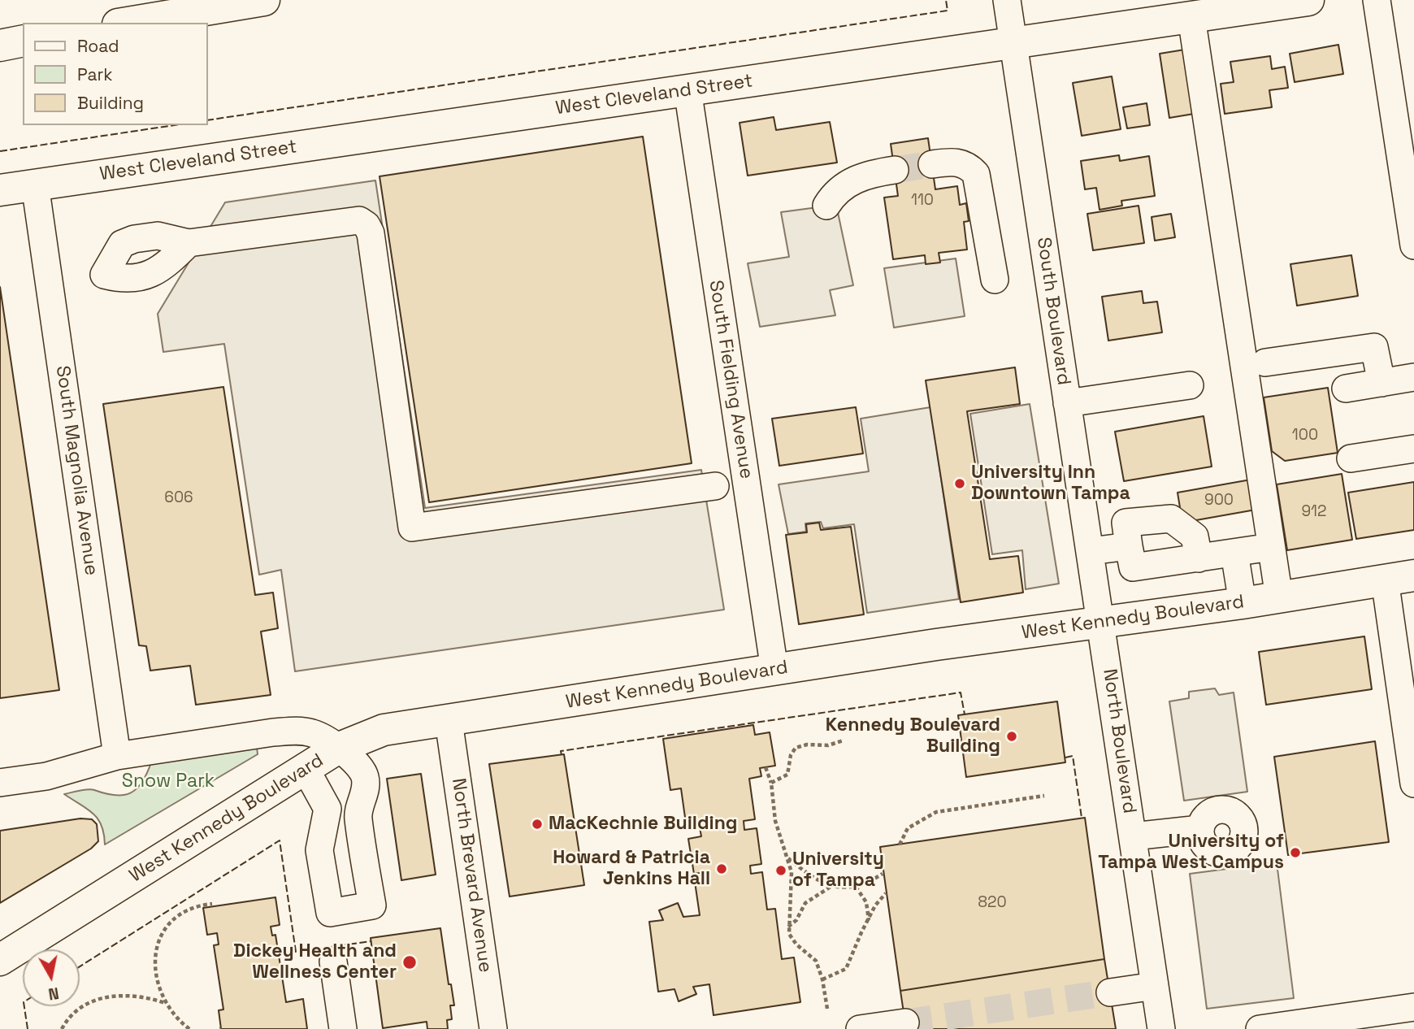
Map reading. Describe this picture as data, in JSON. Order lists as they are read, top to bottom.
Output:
{
  "streets": {
    "main road": ["West Cleveland Street", "West Kennedy Boulevard"],
    "street": [
      "South Boulevard",
      "South Fielding Avenue",
      "South Magnolia Avenue",
      "North Boulevard",
      "North Brevard Avenue"
    ]
  },
  "crossings": [
    ["West Cleveland Street", "South Boulevard"],
    ["West Cleveland Street", "South Fielding Avenue"],
    ["West Cleveland Street", "South Magnolia Avenue"],
    ["South Boulevard", "West Kennedy Boulevard"],
    ["South Boulevard", "North Boulevard"],
    ["South Fielding Avenue", "West Kennedy Boulevard"],
    ["West Kennedy Boulevard", "North Boulevard"],
    ["West Kennedy Boulevard", "North Brevard Avenue"]
  ],
  "parks": ["Snow Park"],
  "places": [
    "University Inn Downtown Tampa",
    "Kennedy Boulevard Building",
    "MacKechnie Building",
    "University of Tampa West Campus",
    "Howard & Patricia Jenkins Hall",
    "University of Tampa",
    "Dickey Health and Wellness Center"
  ],
  "house_numbers": [
    "110",
    "100",
    "606",
    "900",
    "912",
    "820"
  ],
  "legend": ["Road", "Park", "Building"],
  "north": "bottom"
}
